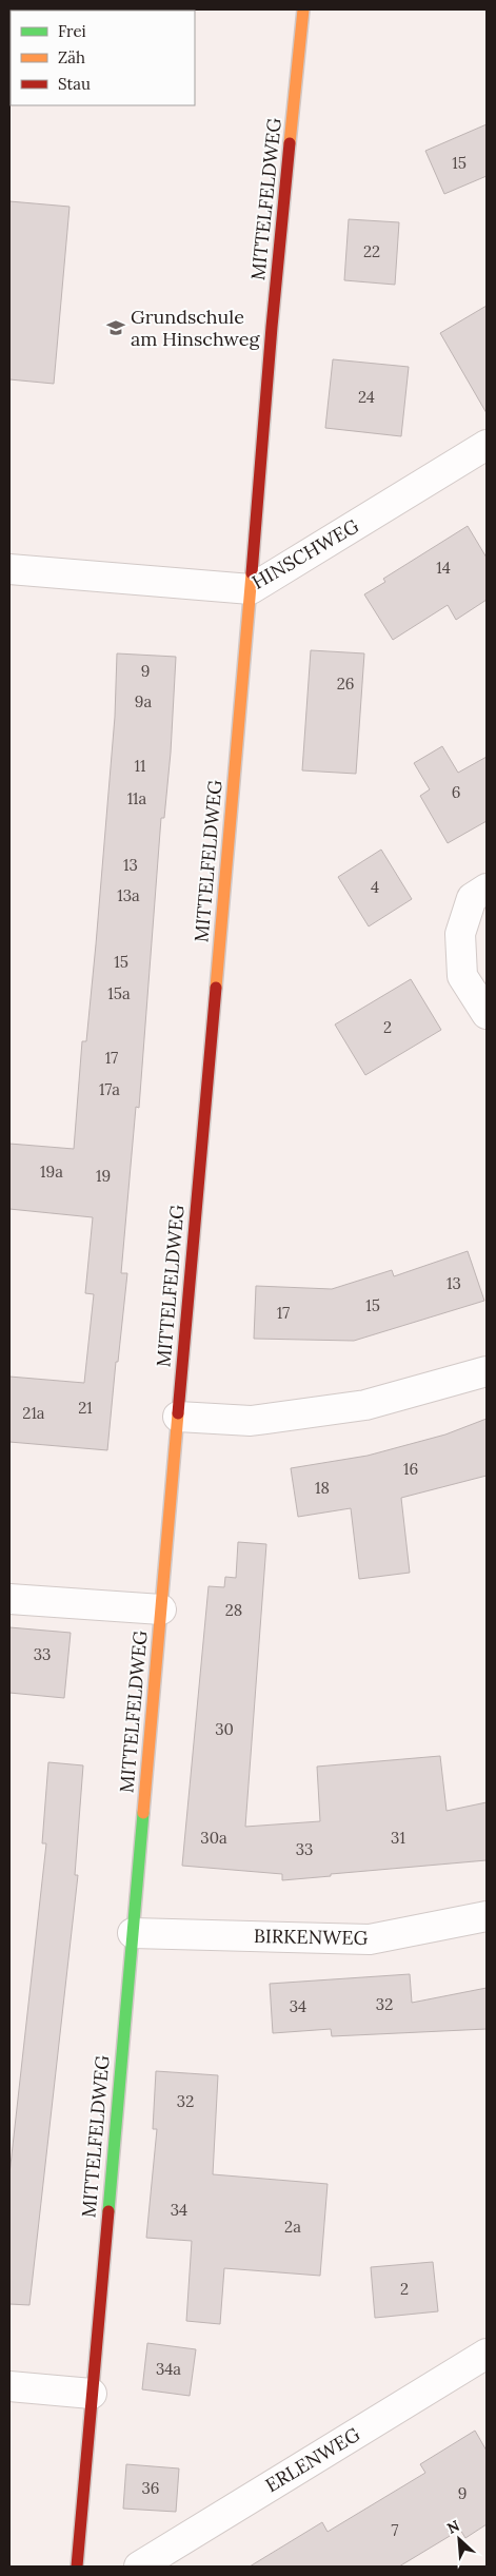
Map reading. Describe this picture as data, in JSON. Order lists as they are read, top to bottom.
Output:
{
  "streets": {
    "street": [
      "MITTELFELDWEG",
      "HINSCHWEG",
      "BIRKENWEG",
      "ERLENWEG"
    ]
  },
  "crossings": [
    ["MITTELFELDWEG", "HINSCHWEG"],
    ["MITTELFELDWEG", "BIRKENWEG"]
  ],
  "places": {
    "school or university": ["Grundschule am Hinschweg"]
  },
  "house_numbers": [
    "15",
    "22",
    "24",
    "14",
    "9",
    "26",
    "9a",
    "11",
    "6",
    "11a",
    "13",
    "4",
    "13a",
    "15",
    "15a",
    "2",
    "17",
    "17a",
    "19a",
    "19",
    "13",
    "15",
    "17",
    "21",
    "21a",
    "16",
    "18",
    "28",
    "33",
    "30",
    "30a",
    "31",
    "33",
    "32",
    "34",
    "32",
    "34",
    "2a",
    "2",
    "34a",
    "36",
    "9",
    "7"
  ],
  "legend": ["Frei", "Zäh", "Stau"],
  "north": "top left"
}
